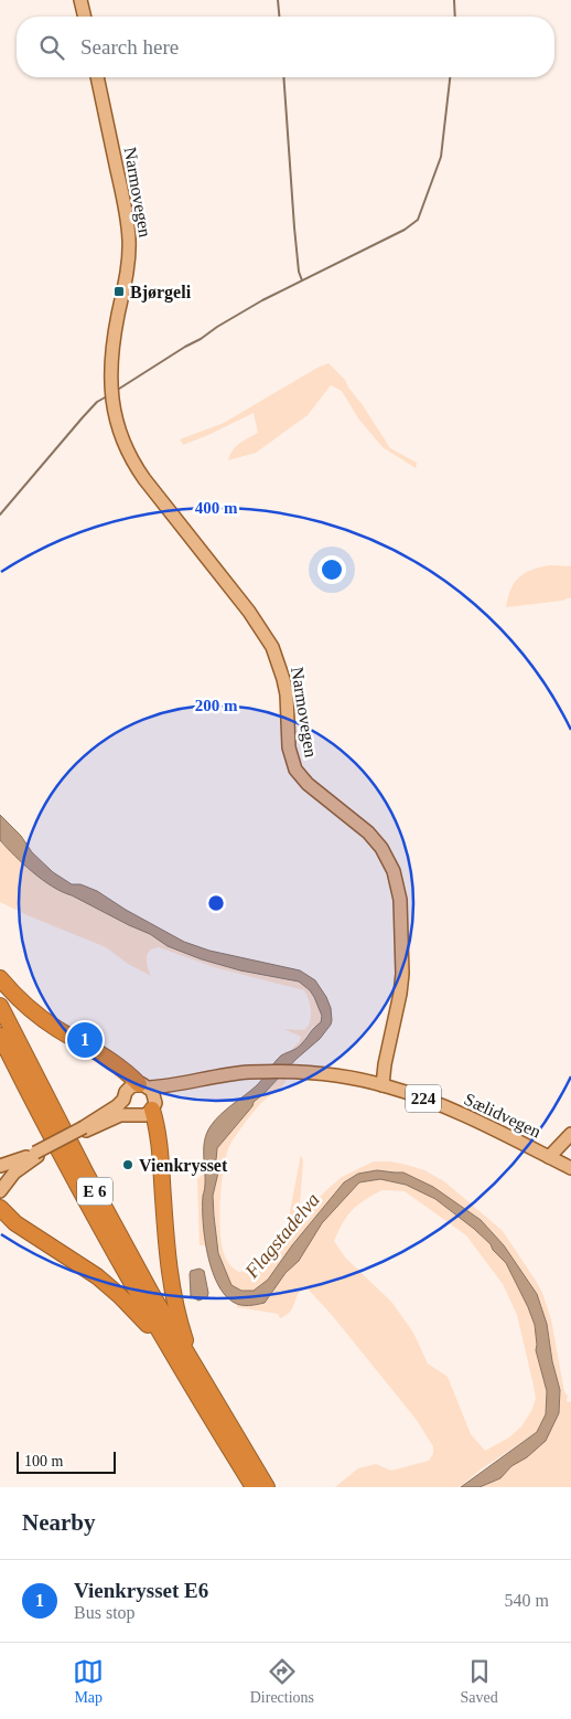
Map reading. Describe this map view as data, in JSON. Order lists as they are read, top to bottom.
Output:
{
  "streets": {
    "highway": ["E 6"],
    "main road": ["Narmovegen", "224", "Sælidvegen"]
  },
  "crossings": [
    ["Narmovegen", "Sælidvegen"],
    ["224", "Sælidvegen"],
    ["224", "E 6"]
  ],
  "water": ["Flagstadelva"],
  "places": {
    "transit": ["Bjørgeli"],
    "other": ["Vienkrysset"]
  },
  "scale_bar": "100 m",
  "page": {
    "search": "Search here",
    "pins": "1",
    "scale": "100 m",
    "heading": "Nearby",
    "list": [
      {
        "mark": "1",
        "name": "Vienkrysset E6",
        "note": "Bus stop",
        "value": "540 m"
      }
    ],
    "nav": ["Map", "Directions", "Saved"]
  },
  "rings": ["400 m", "200 m"]
}
